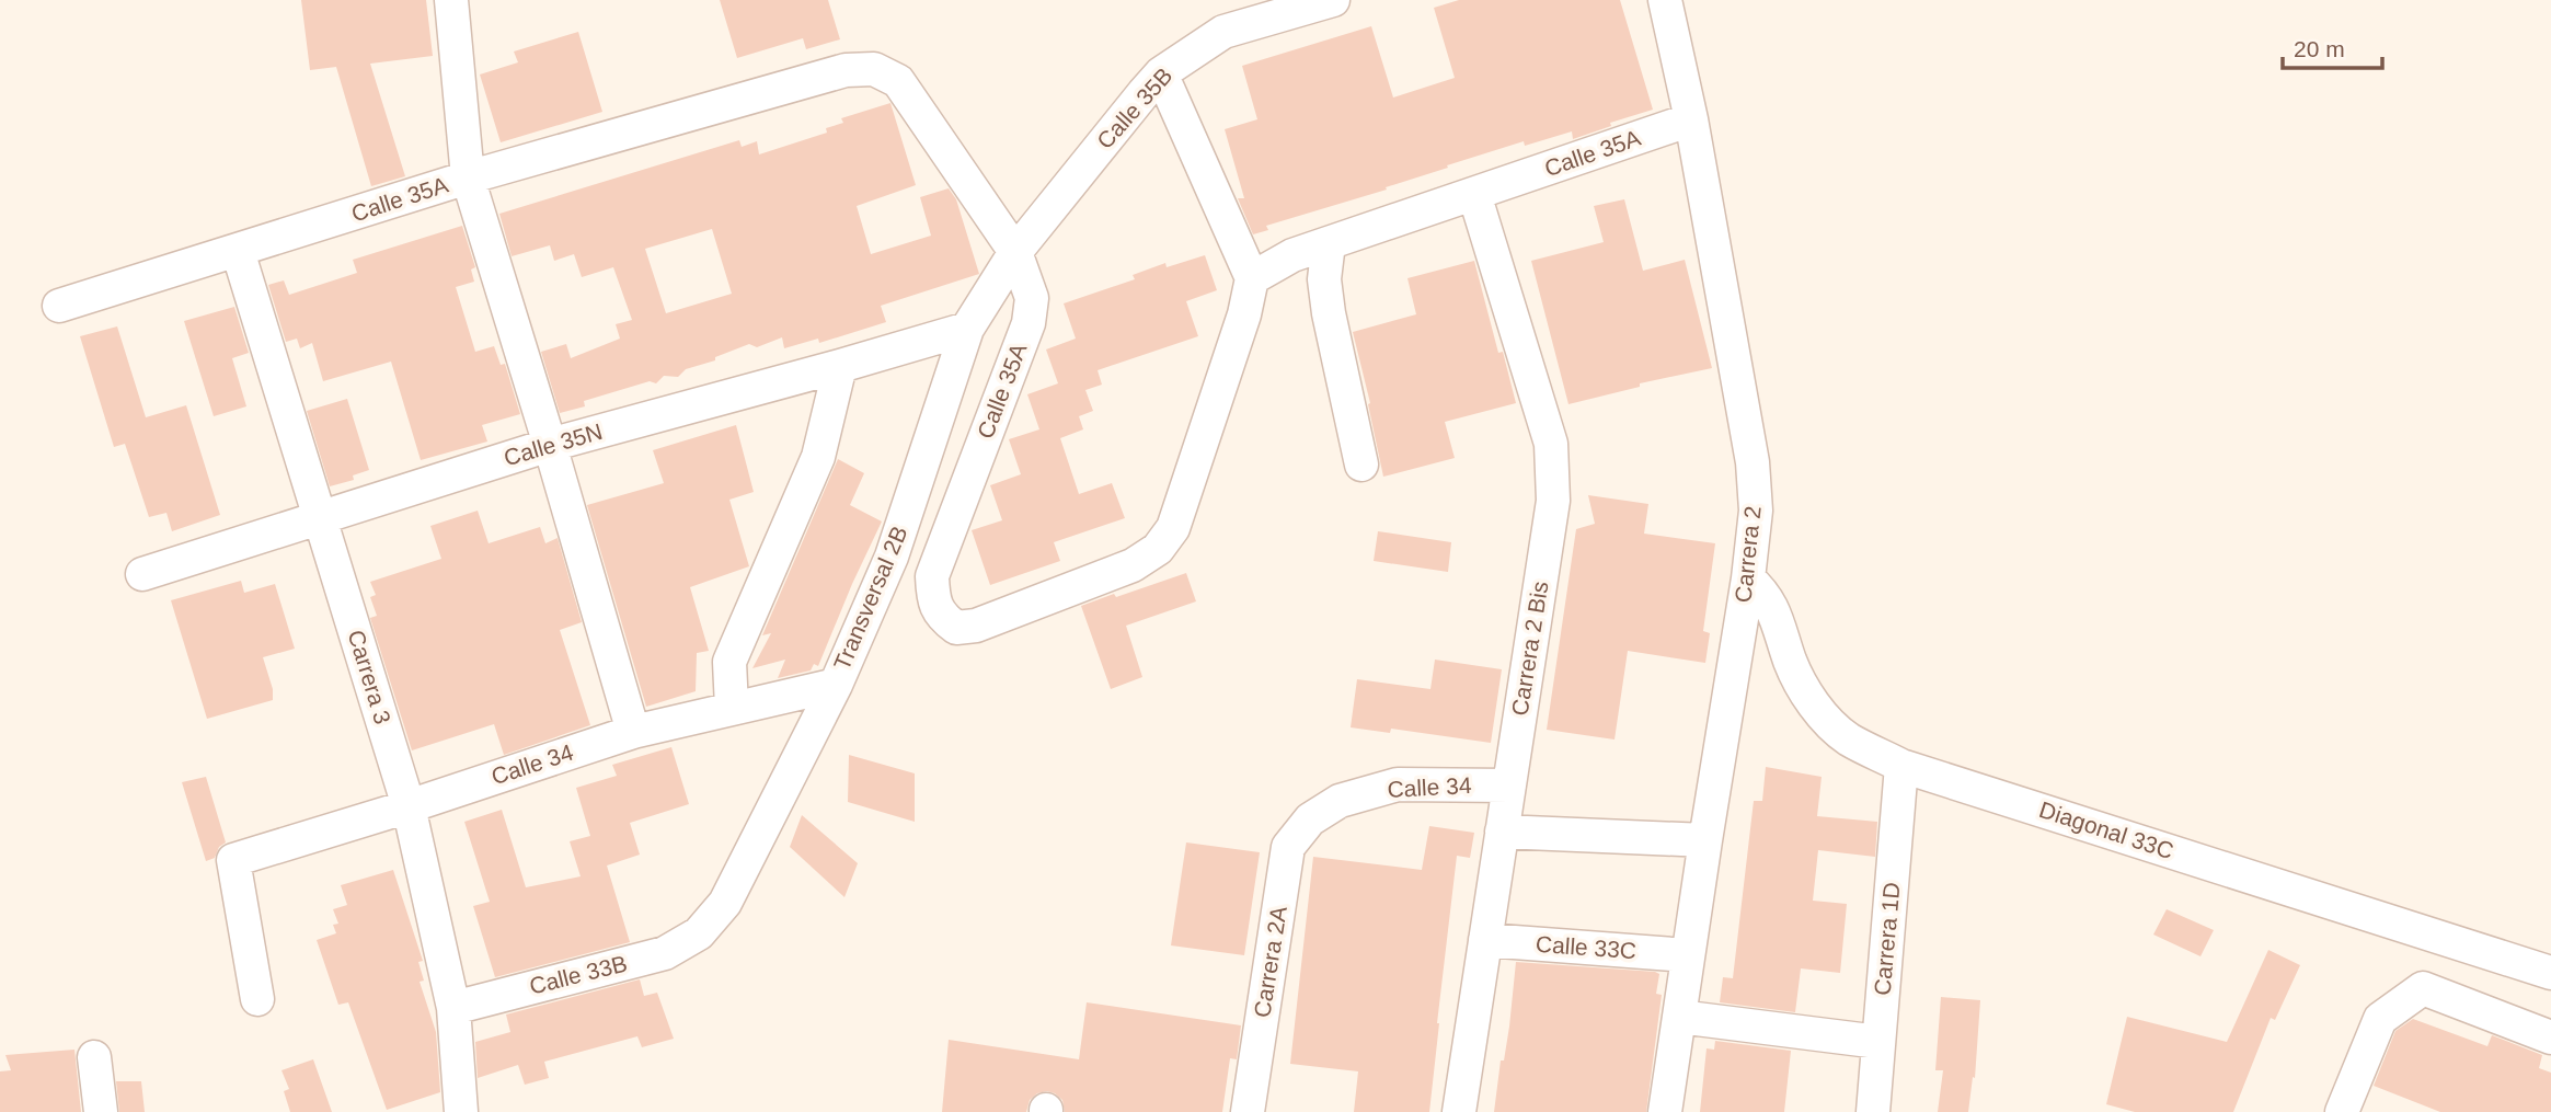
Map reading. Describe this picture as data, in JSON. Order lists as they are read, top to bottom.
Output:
{
  "streets": {
    "street": [
      "Calle 35B",
      "Calle 35A",
      "Calle 35N",
      "Carrera 2",
      "Transversal 2B",
      "Carrera 2 Bis",
      "Carrera 3",
      "Calle 34",
      "Diagonal 33C",
      "Carrera 1D",
      "Calle 33C",
      "Carrera 2A",
      "Calle 33B"
    ]
  },
  "crossings": [
    ["Calle 35B", "Calle 35A"],
    ["Calle 35B", "Transversal 2B"],
    ["Calle 35A", "Carrera 2"],
    ["Calle 35A", "Transversal 2B"],
    ["Calle 35A", "Carrera 2 Bis"],
    ["Calle 35A", "Carrera 3"],
    ["Calle 35N", "Transversal 2B"],
    ["Calle 35N", "Carrera 3"],
    ["Carrera 2", "Diagonal 33C"],
    ["Carrera 2", "Calle 33C"],
    ["Transversal 2B", "Calle 34"],
    ["Transversal 2B", "Calle 33B"],
    ["Carrera 2 Bis", "Calle 34"],
    ["Carrera 2 Bis", "Calle 33C"],
    ["Carrera 3", "Calle 34"],
    ["Carrera 3", "Calle 33B"],
    ["Calle 34", "Carrera 2A"],
    ["Diagonal 33C", "Carrera 1D"]
  ],
  "scale_bar": "20 m"
}
